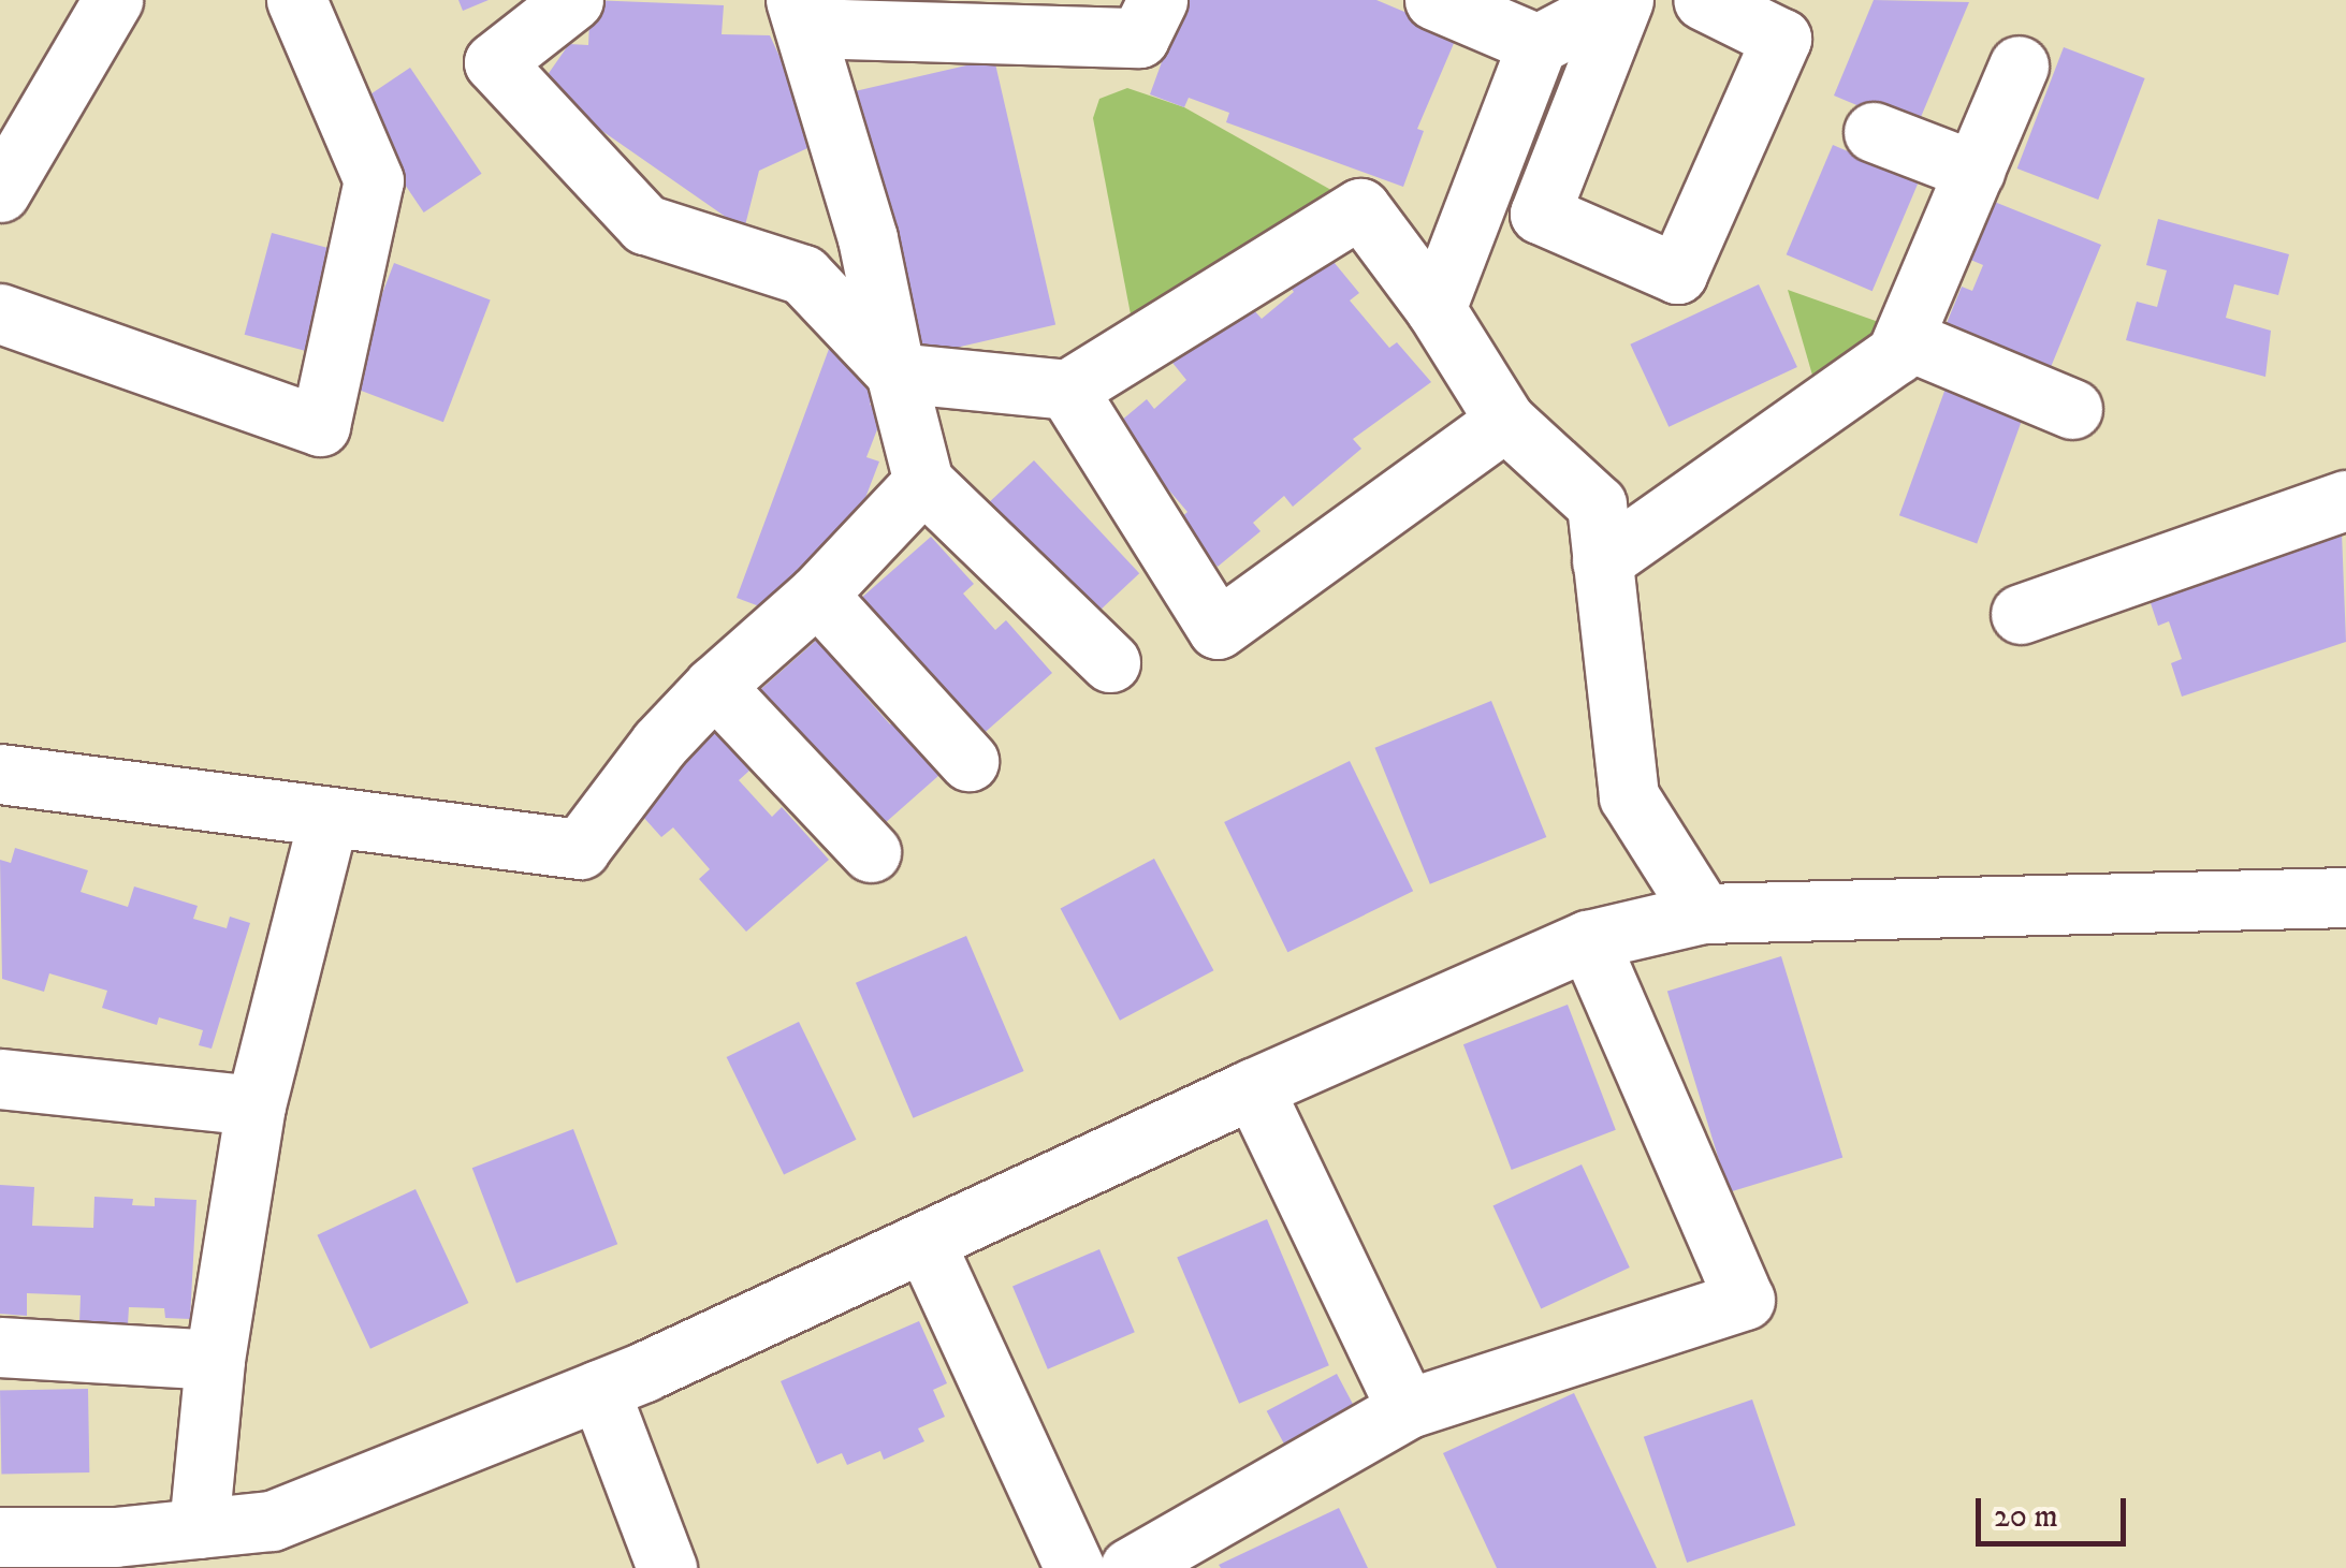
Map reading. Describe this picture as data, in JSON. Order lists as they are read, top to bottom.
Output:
{
  "scale_bar": "20 m"
}
